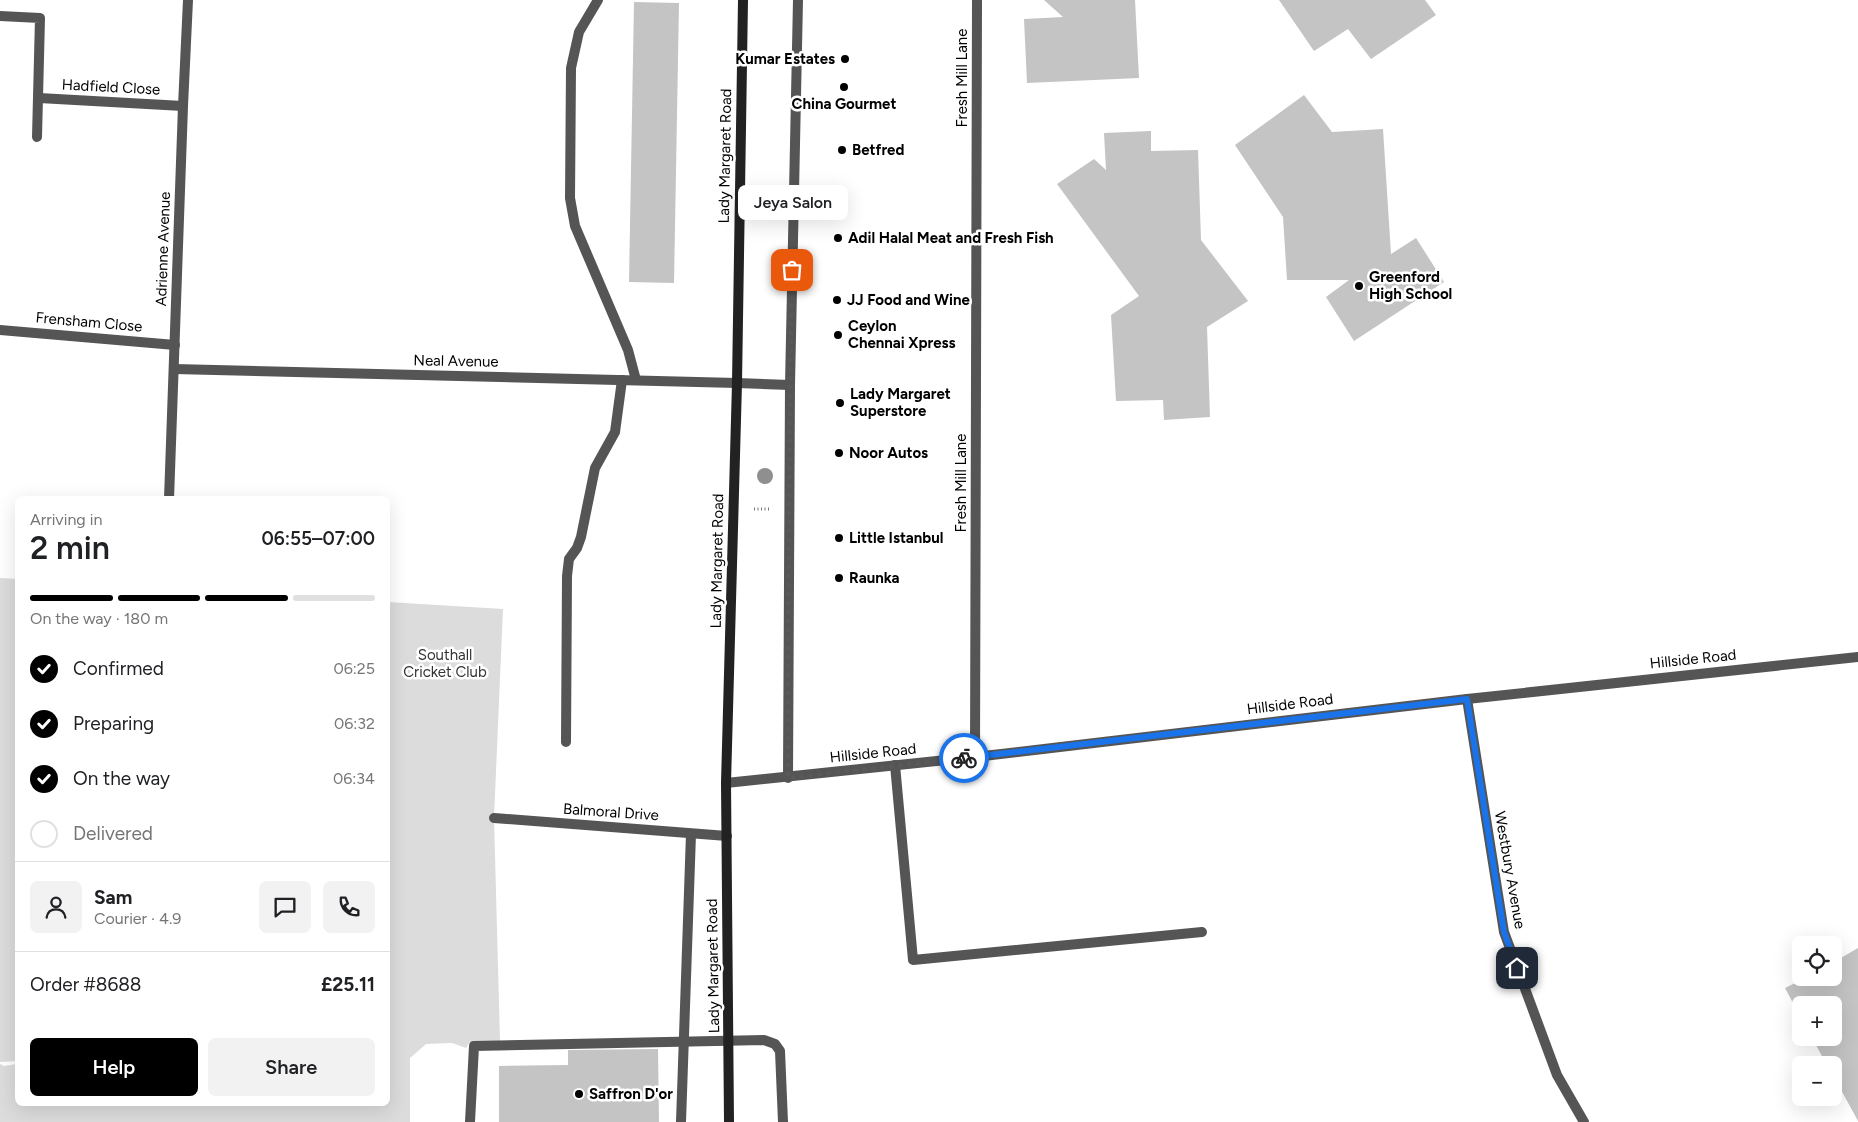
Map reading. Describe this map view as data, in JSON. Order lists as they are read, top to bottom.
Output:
{
  "streets": {
    "street": [
      "Fresh Mill Lane",
      "Hadfield Close",
      "Lady Margaret Road",
      "Adrienne Avenue",
      "Frensham Close",
      "Neal Avenue",
      "Hillside Road",
      "Balmoral Drive",
      "Westbury Avenue"
    ]
  },
  "crossings": [
    ["Fresh Mill Lane", "Hillside Road"],
    ["Hadfield Close", "Adrienne Avenue"],
    ["Lady Margaret Road", "Neal Avenue"],
    ["Lady Margaret Road", "Hillside Road"],
    ["Lady Margaret Road", "Balmoral Drive"],
    ["Adrienne Avenue", "Frensham Close"],
    ["Adrienne Avenue", "Neal Avenue"],
    ["Hillside Road", "Westbury Avenue"]
  ],
  "parks": ["Southall Cricket Club"],
  "places": [
    "Kumar Estates",
    "China Gourmet",
    "Betfred",
    "Adil Halal Meat and Fresh Fish",
    "Jeya Salon",
    "Greenford High School",
    "JJ Food and Wine",
    "Ceylon Chennai Xpress",
    "Lady Margaret Superstore",
    "Noor Autos",
    "Little Istanbul",
    "Raunka",
    "Saffron D'or"
  ],
  "page": {
    "bubble": "Jeya Salon",
    "heading": ["2 min", "Arriving in", "06:55–07:00"],
    "panel": [
      "Sam",
      "Courier · 4.9",
      "Order #8688",
      "£25.11"
    ],
    "bar": "On the way · 180 m",
    "list": [
      ["Confirmed", "06:25"],
      ["Preparing", "06:32"],
      ["On the way", "06:34"],
      "Delivered"
    ],
    "map_buttons": ["+", "−"],
    "buttons": ["Help", "Share"]
  }
}
